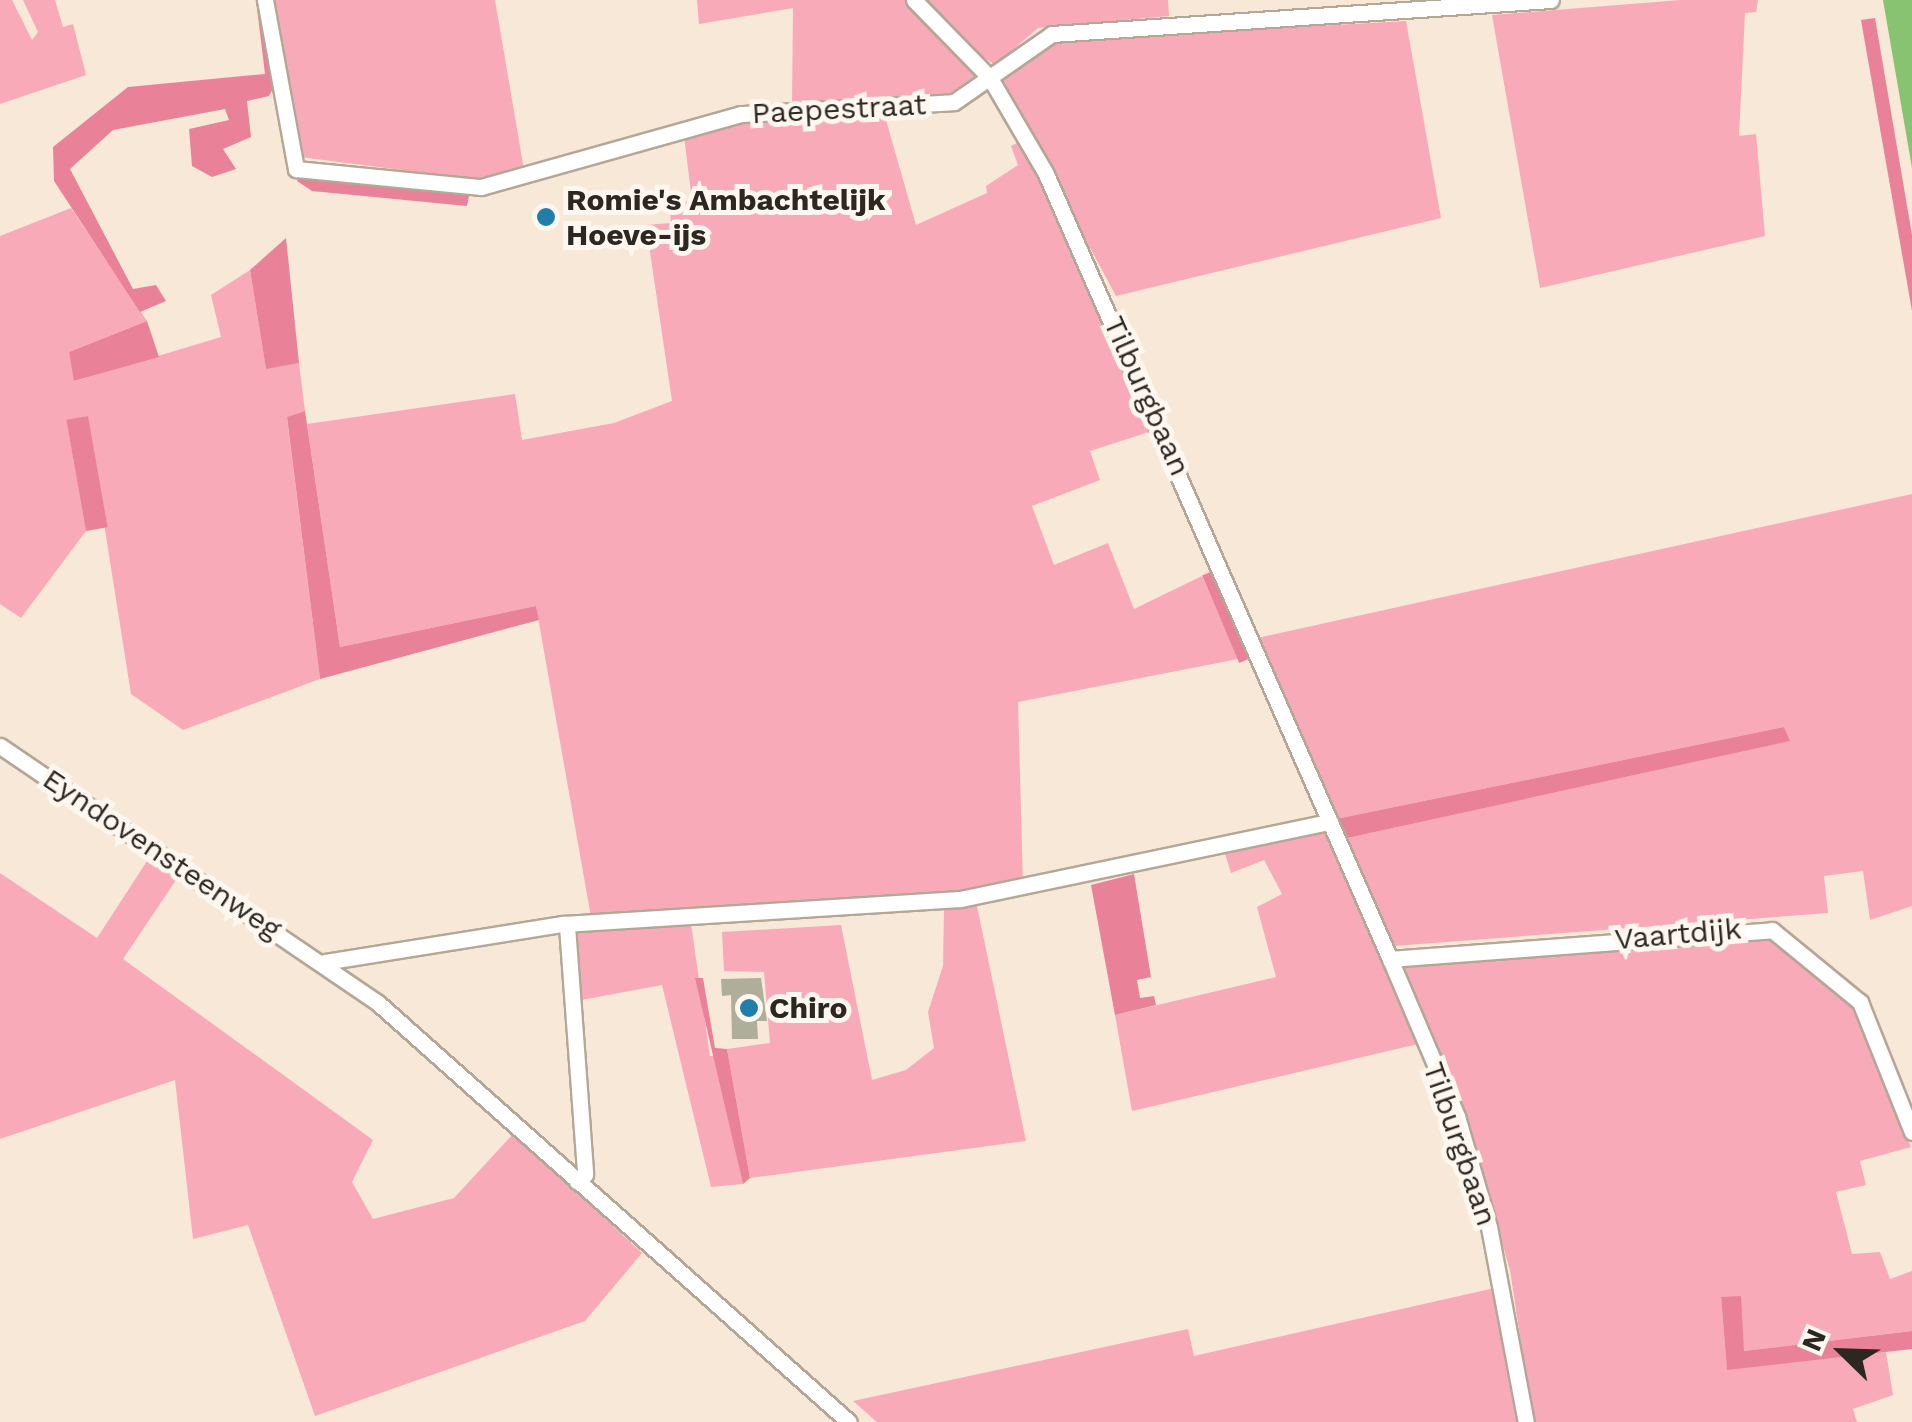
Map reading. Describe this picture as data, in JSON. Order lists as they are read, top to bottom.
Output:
{
  "streets": {
    "street": [
      "Paepestraat",
      "Tilburgbaan",
      "Eyndovensteenweg",
      "Vaartdijk"
    ]
  },
  "crossings": [
    ["Paepestraat", "Tilburgbaan"],
    ["Tilburgbaan", "Vaartdijk"]
  ],
  "places": ["Romie's Ambachtelijk Hoeve-ijs", "Chiro"],
  "north": "top left"
}
